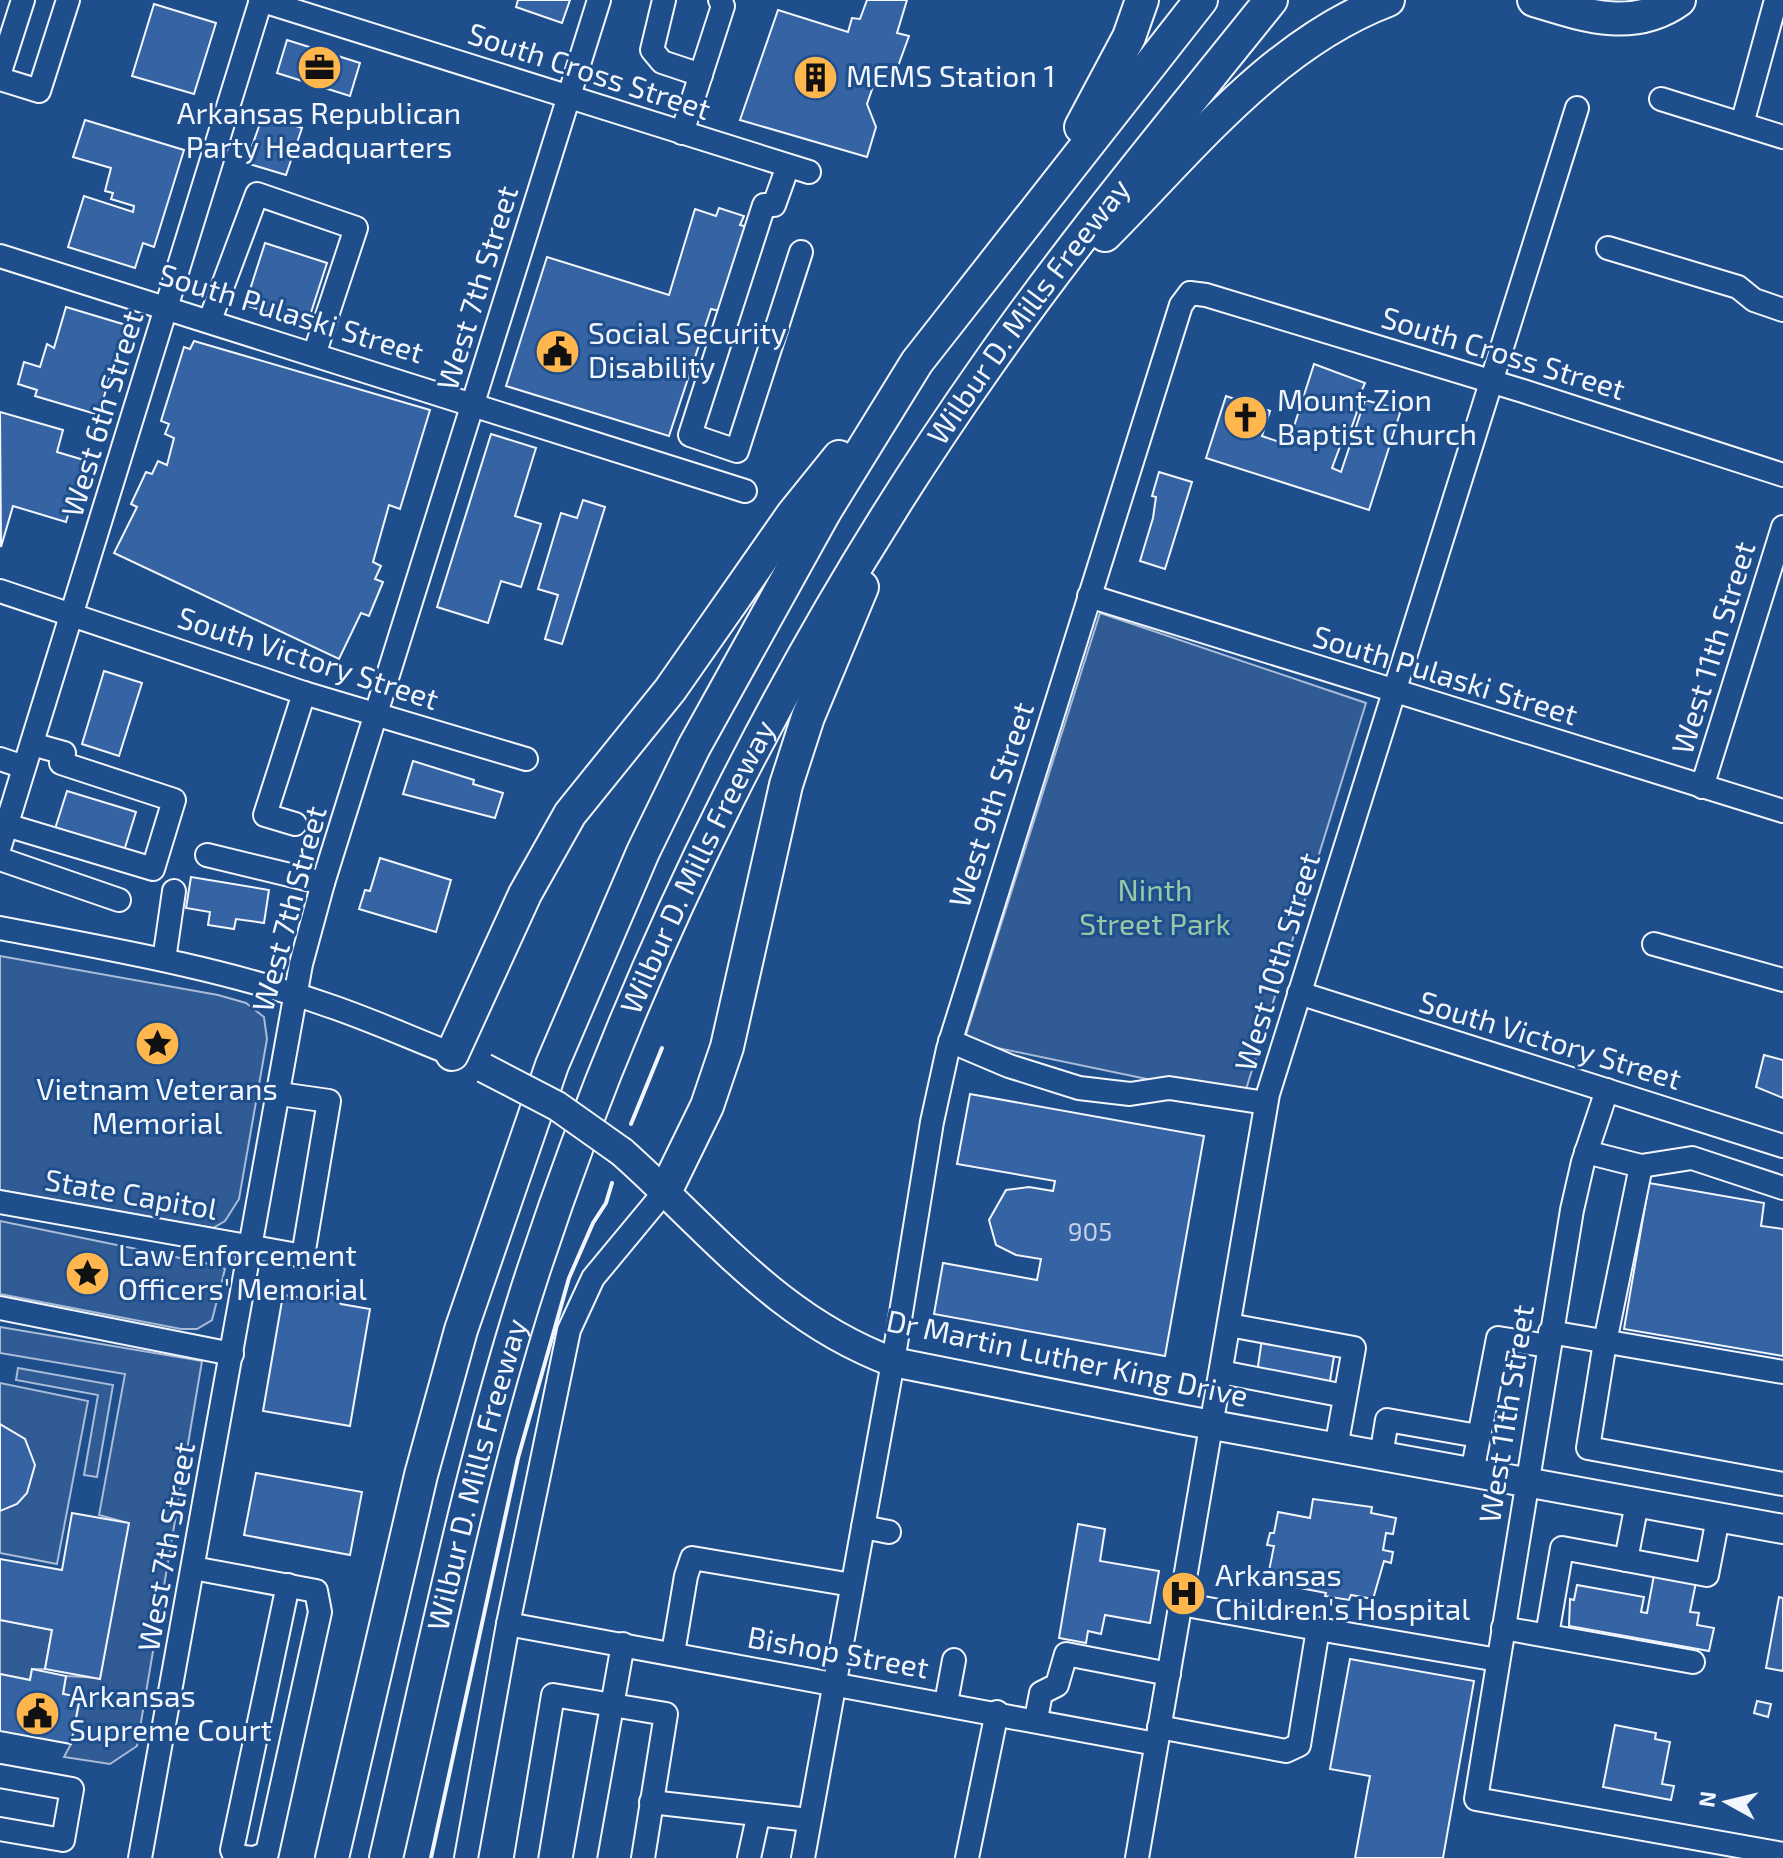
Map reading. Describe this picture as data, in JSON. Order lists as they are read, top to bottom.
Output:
{
  "streets": {
    "highway": ["Wilbur D. Mills Freeway"],
    "main road": ["Dr Martin Luther King Drive"],
    "street": [
      "South Cross Street",
      "West 7th Street",
      "South Pulaski Street",
      "West 6th Street",
      "West 11th Street",
      "South Victory Street",
      "West 9th Street",
      "West 10th Street",
      "State Capitol",
      "Bishop Street"
    ]
  },
  "crossings": [
    ["South Cross Street", "West 7th Street"],
    ["South Cross Street", "West 6th Street"],
    ["South Cross Street", "West 9th Street"],
    ["South Cross Street", "West 10th Street"],
    ["West 7th Street", "South Pulaski Street"],
    ["West 7th Street", "South Victory Street"],
    ["West 7th Street", "State Capitol"],
    ["West 7th Street", "Dr Martin Luther King Drive"],
    ["South Pulaski Street", "West 6th Street"],
    ["South Pulaski Street", "West 11th Street"],
    ["South Pulaski Street", "West 9th Street"],
    ["South Pulaski Street", "West 10th Street"],
    ["West 6th Street", "South Victory Street"],
    ["West 11th Street", "South Victory Street"],
    ["West 11th Street", "Dr Martin Luther King Drive"],
    ["South Victory Street", "West 10th Street"],
    ["West 9th Street", "Dr Martin Luther King Drive"],
    ["West 9th Street", "Bishop Street"],
    ["West 10th Street", "Dr Martin Luther King Drive"],
    ["West 10th Street", "Bishop Street"]
  ],
  "parks": ["Ninth Street Park"],
  "places": {
    "office": ["Arkansas Republican Party Headquarters"],
    "building": ["MEMS Station 1"],
    "public building": ["Social Security Disability", "Arkansas Supreme Court"],
    "church": ["Mount Zion Baptist Church"],
    "place": ["Vietnam Veterans Memorial", "Law Enforcement Officers' Memorial"],
    "hospital": ["Arkansas Children's Hospital"]
  },
  "house_numbers": ["905"],
  "north": "left"
}
